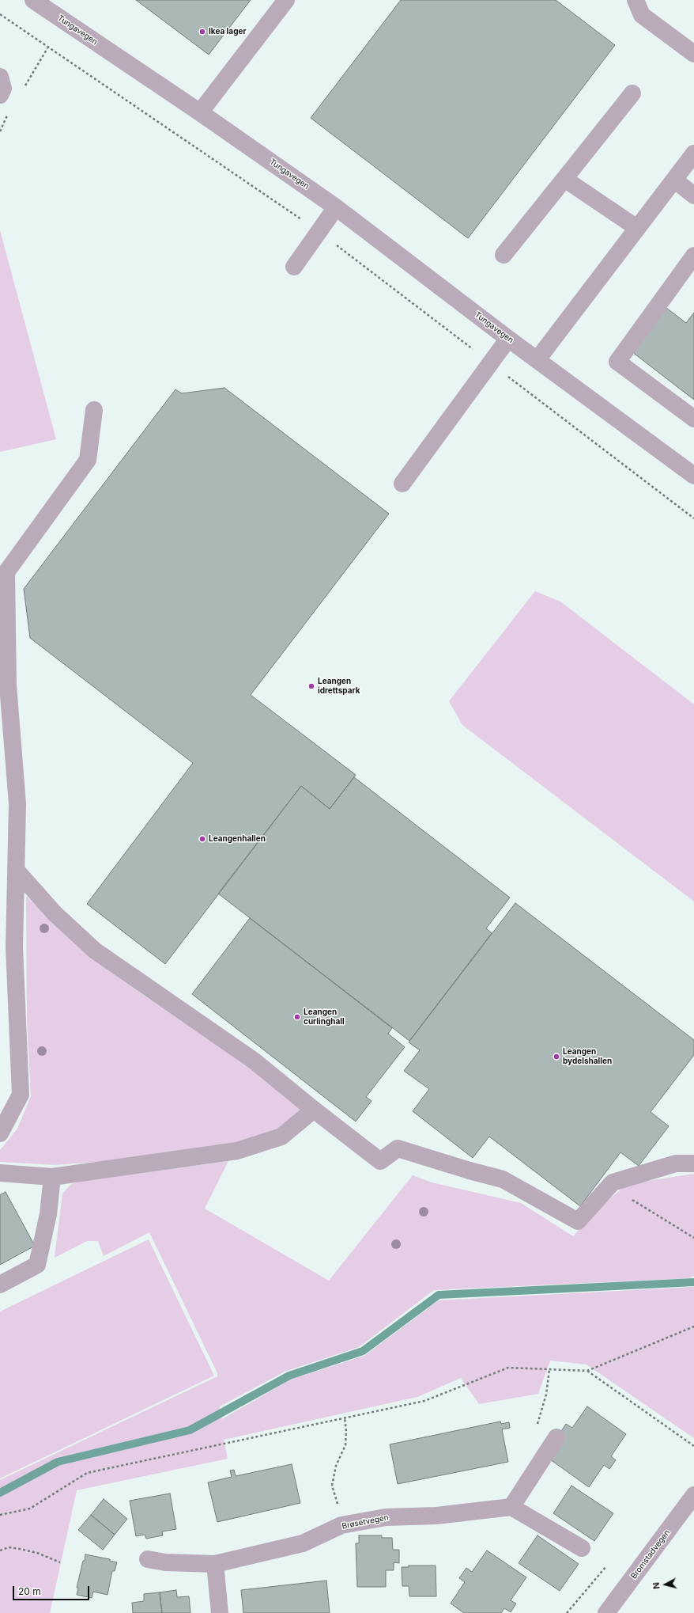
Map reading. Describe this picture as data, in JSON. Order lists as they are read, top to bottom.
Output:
{
  "streets": {
    "street": ["Tungavegen", "Brøsetvegen", "Bromstadvegen"]
  },
  "places": [
    "Ikea lager",
    "Leangen idrettspark",
    "Leangenhallen",
    "Leangen curlinghall",
    "Leangen bydelshallen"
  ],
  "scale_bar": "20 m",
  "north": "left"
}
